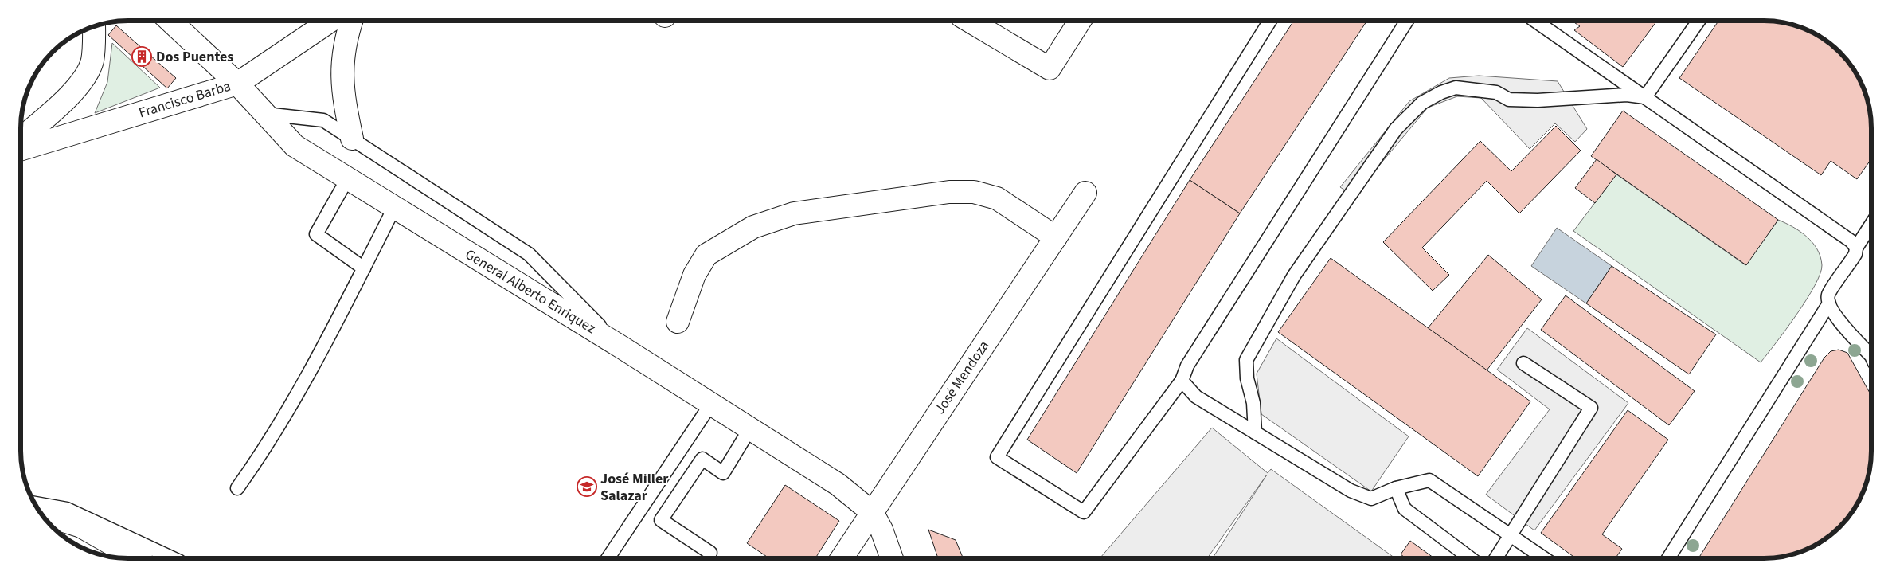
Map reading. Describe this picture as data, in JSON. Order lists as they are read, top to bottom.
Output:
{
  "streets": {
    "street": ["Francisco Barba", "General Alberto Enriquez", "José Mendoza"]
  },
  "crossings": [
    ["Francisco Barba", "General Alberto Enriquez"],
    ["General Alberto Enriquez", "José Mendoza"]
  ],
  "places": {
    "building": ["Dos Puentes"],
    "school or university": ["José Miller Salazar"]
  }
}
